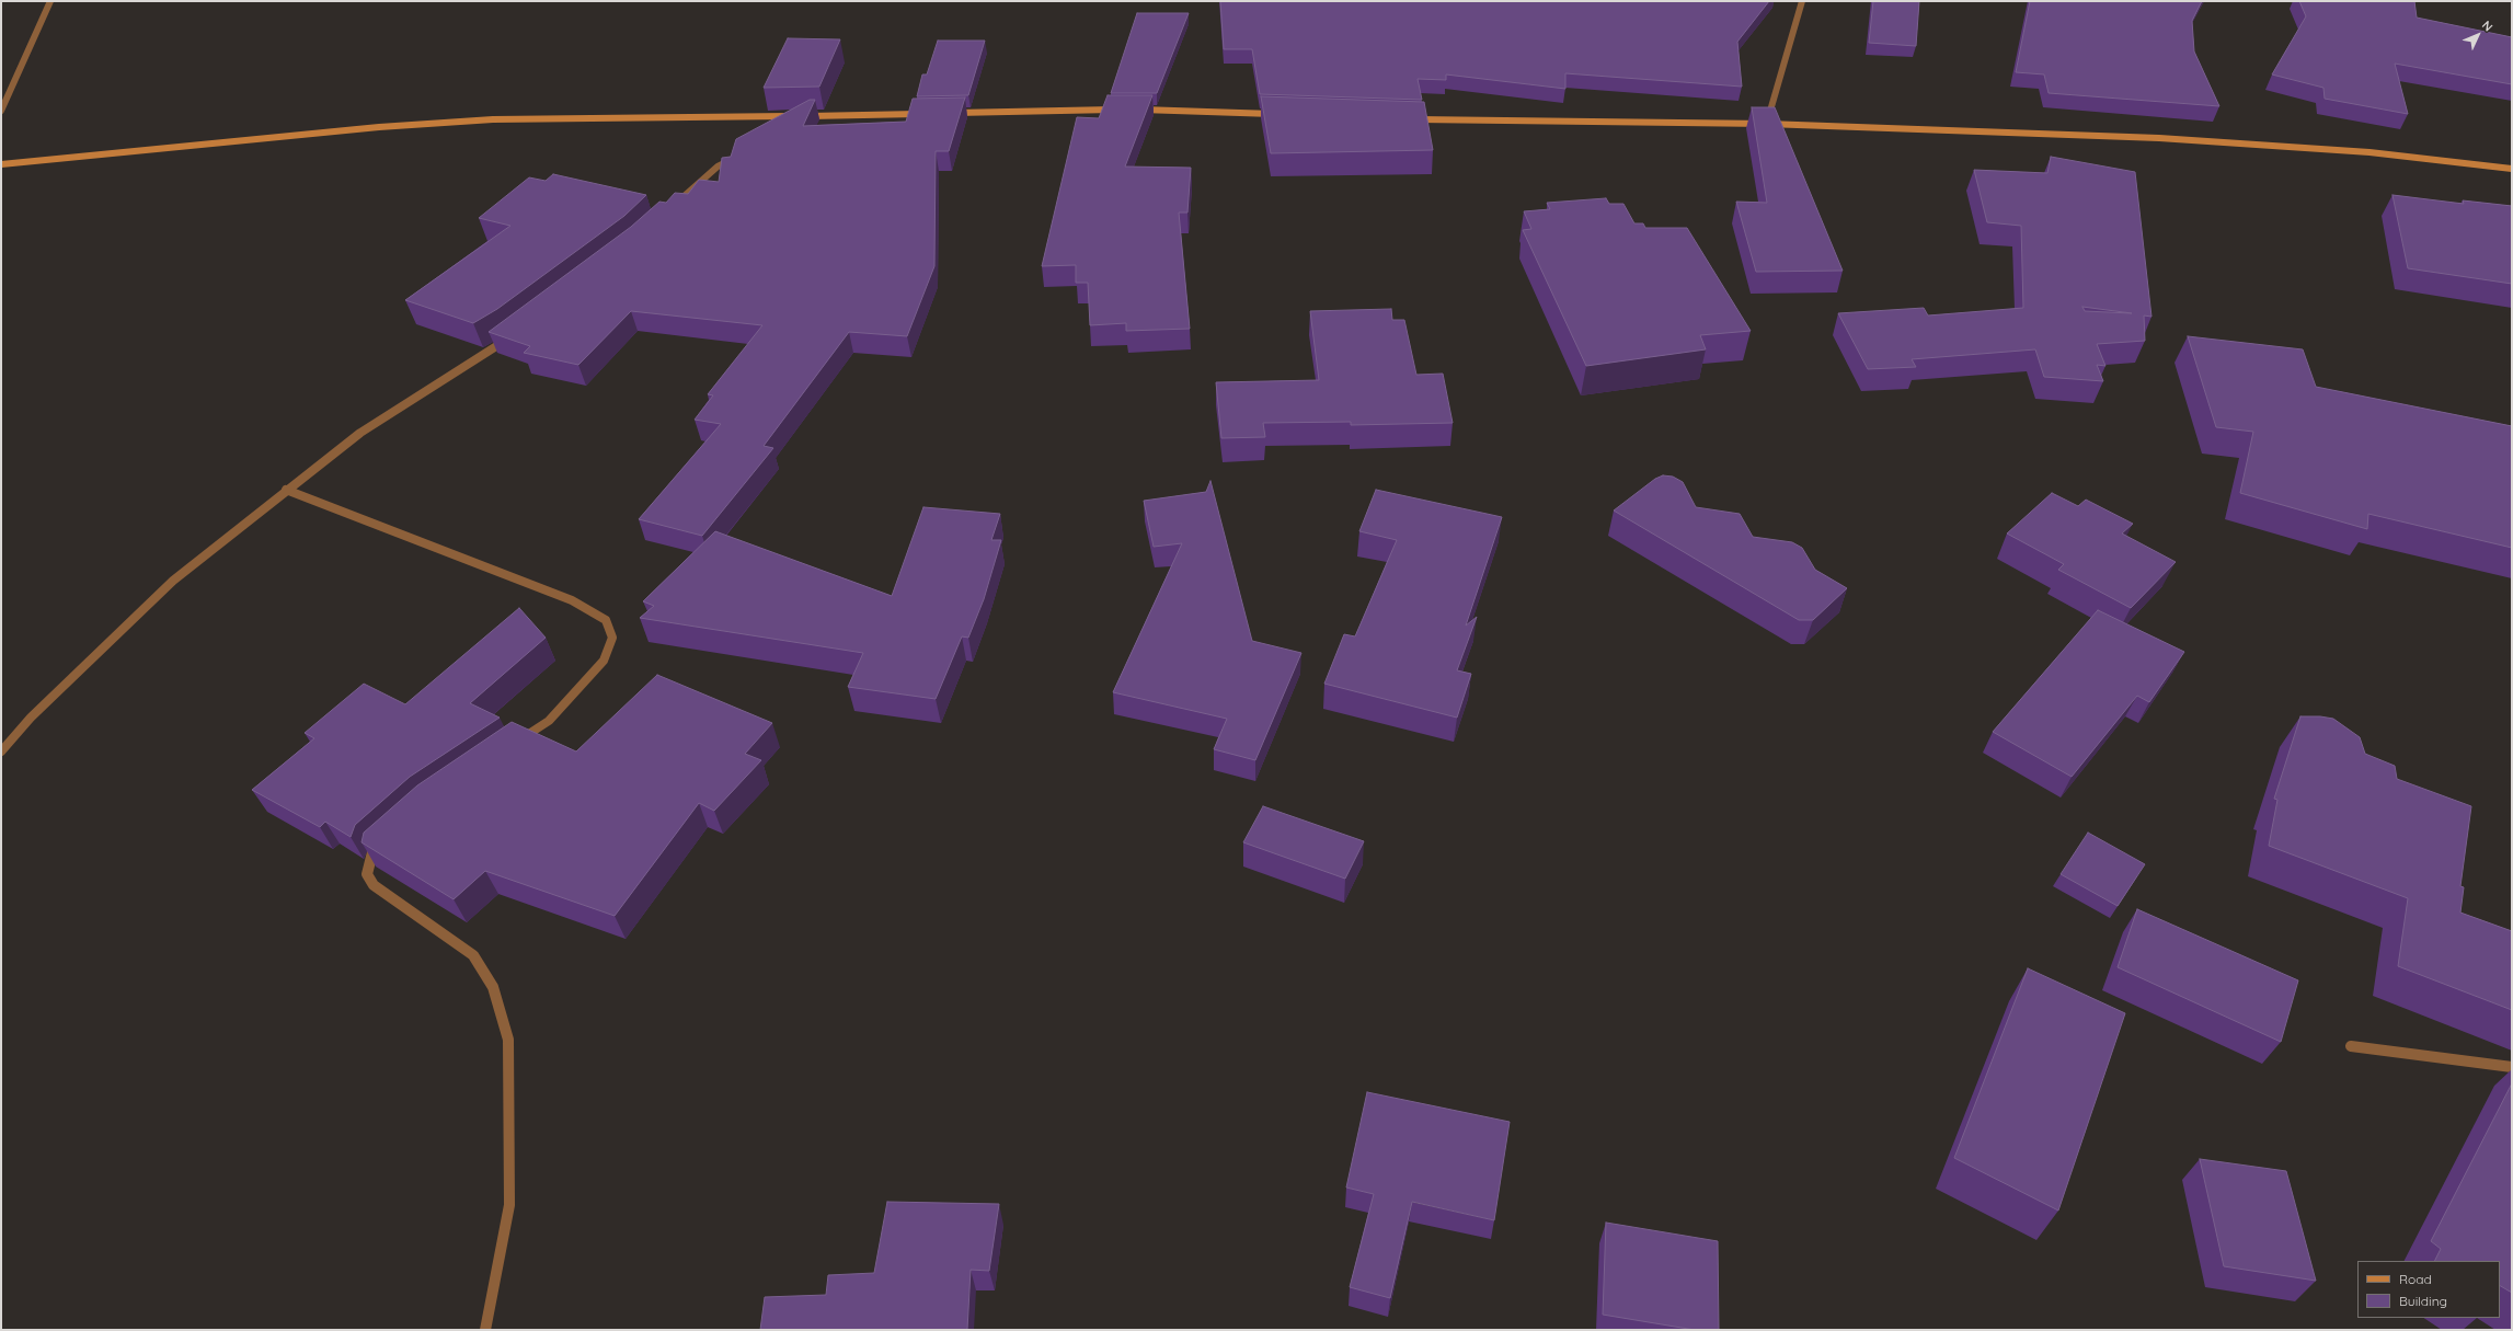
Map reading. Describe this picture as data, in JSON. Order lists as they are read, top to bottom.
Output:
{
  "legend": ["Road", "Building"],
  "north": "top right"
}
